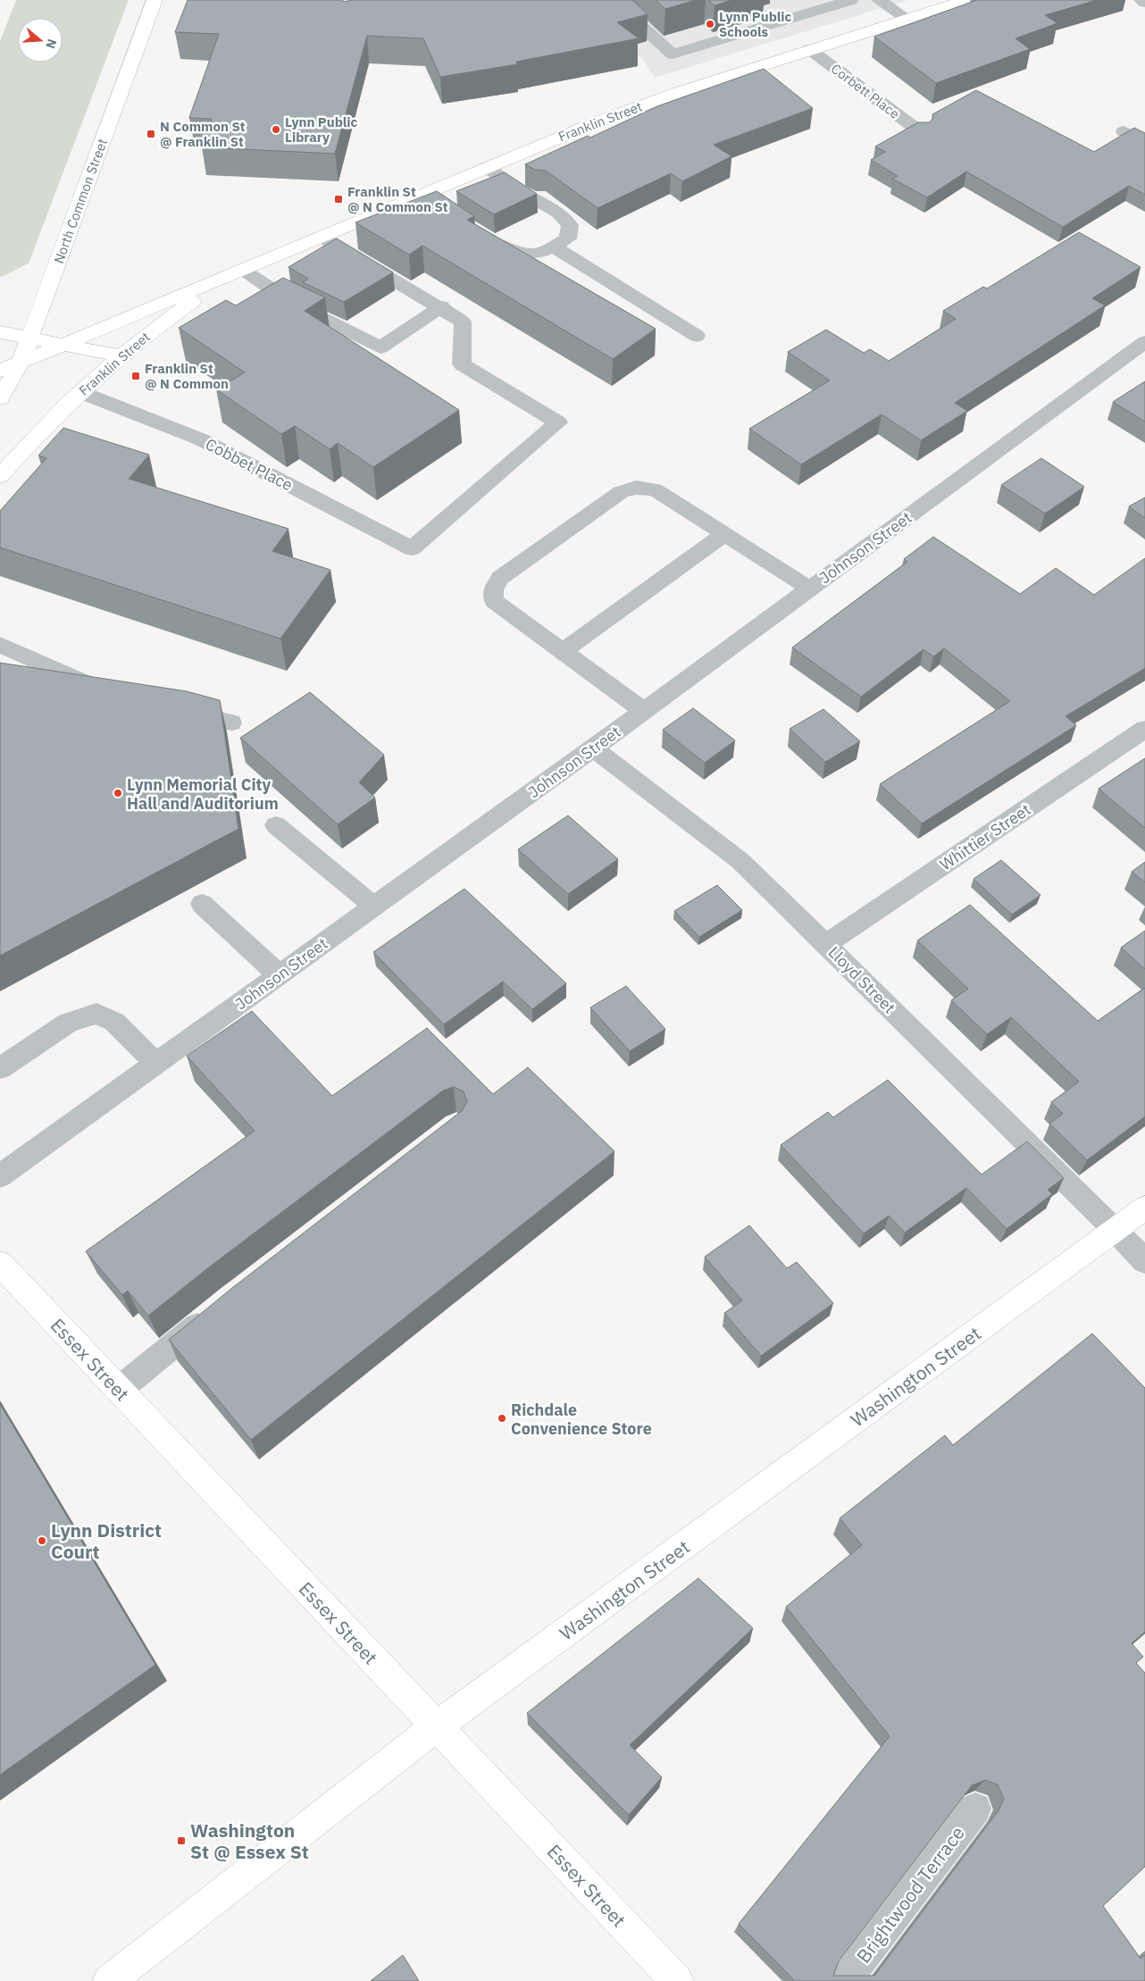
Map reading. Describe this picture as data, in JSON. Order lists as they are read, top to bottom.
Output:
{
  "streets": {
    "main road": [
      "Franklin Street",
      "North Common Street",
      "Essex Street",
      "Washington Street"
    ],
    "street": [
      "Corbett Place",
      "Cobbet Place",
      "Johnson Street",
      "Whittier Street",
      "Lloyd Street",
      "Brightwood Terrace"
    ]
  },
  "crossings": [
    ["Corbett Place", "Franklin Street"],
    ["Franklin Street", "North Common Street"],
    ["Franklin Street", "Cobbet Place"],
    ["Johnson Street", "Lloyd Street"],
    ["Whittier Street", "Lloyd Street"],
    ["Lloyd Street", "Washington Street"],
    ["Essex Street", "Washington Street"]
  ],
  "places": {
    "other": [
      "Lynn Public Schools",
      "Lynn Public Library",
      "Lynn Memorial City Hall and Auditorium",
      "Richdale Convenience Store",
      "Lynn District Court"
    ],
    "transit": [
      "N Common St @ Franklin St",
      "Franklin St @ N Common St",
      "Franklin St @ N Common",
      "Washington St @ Essex St"
    ]
  },
  "north": "right"
}
